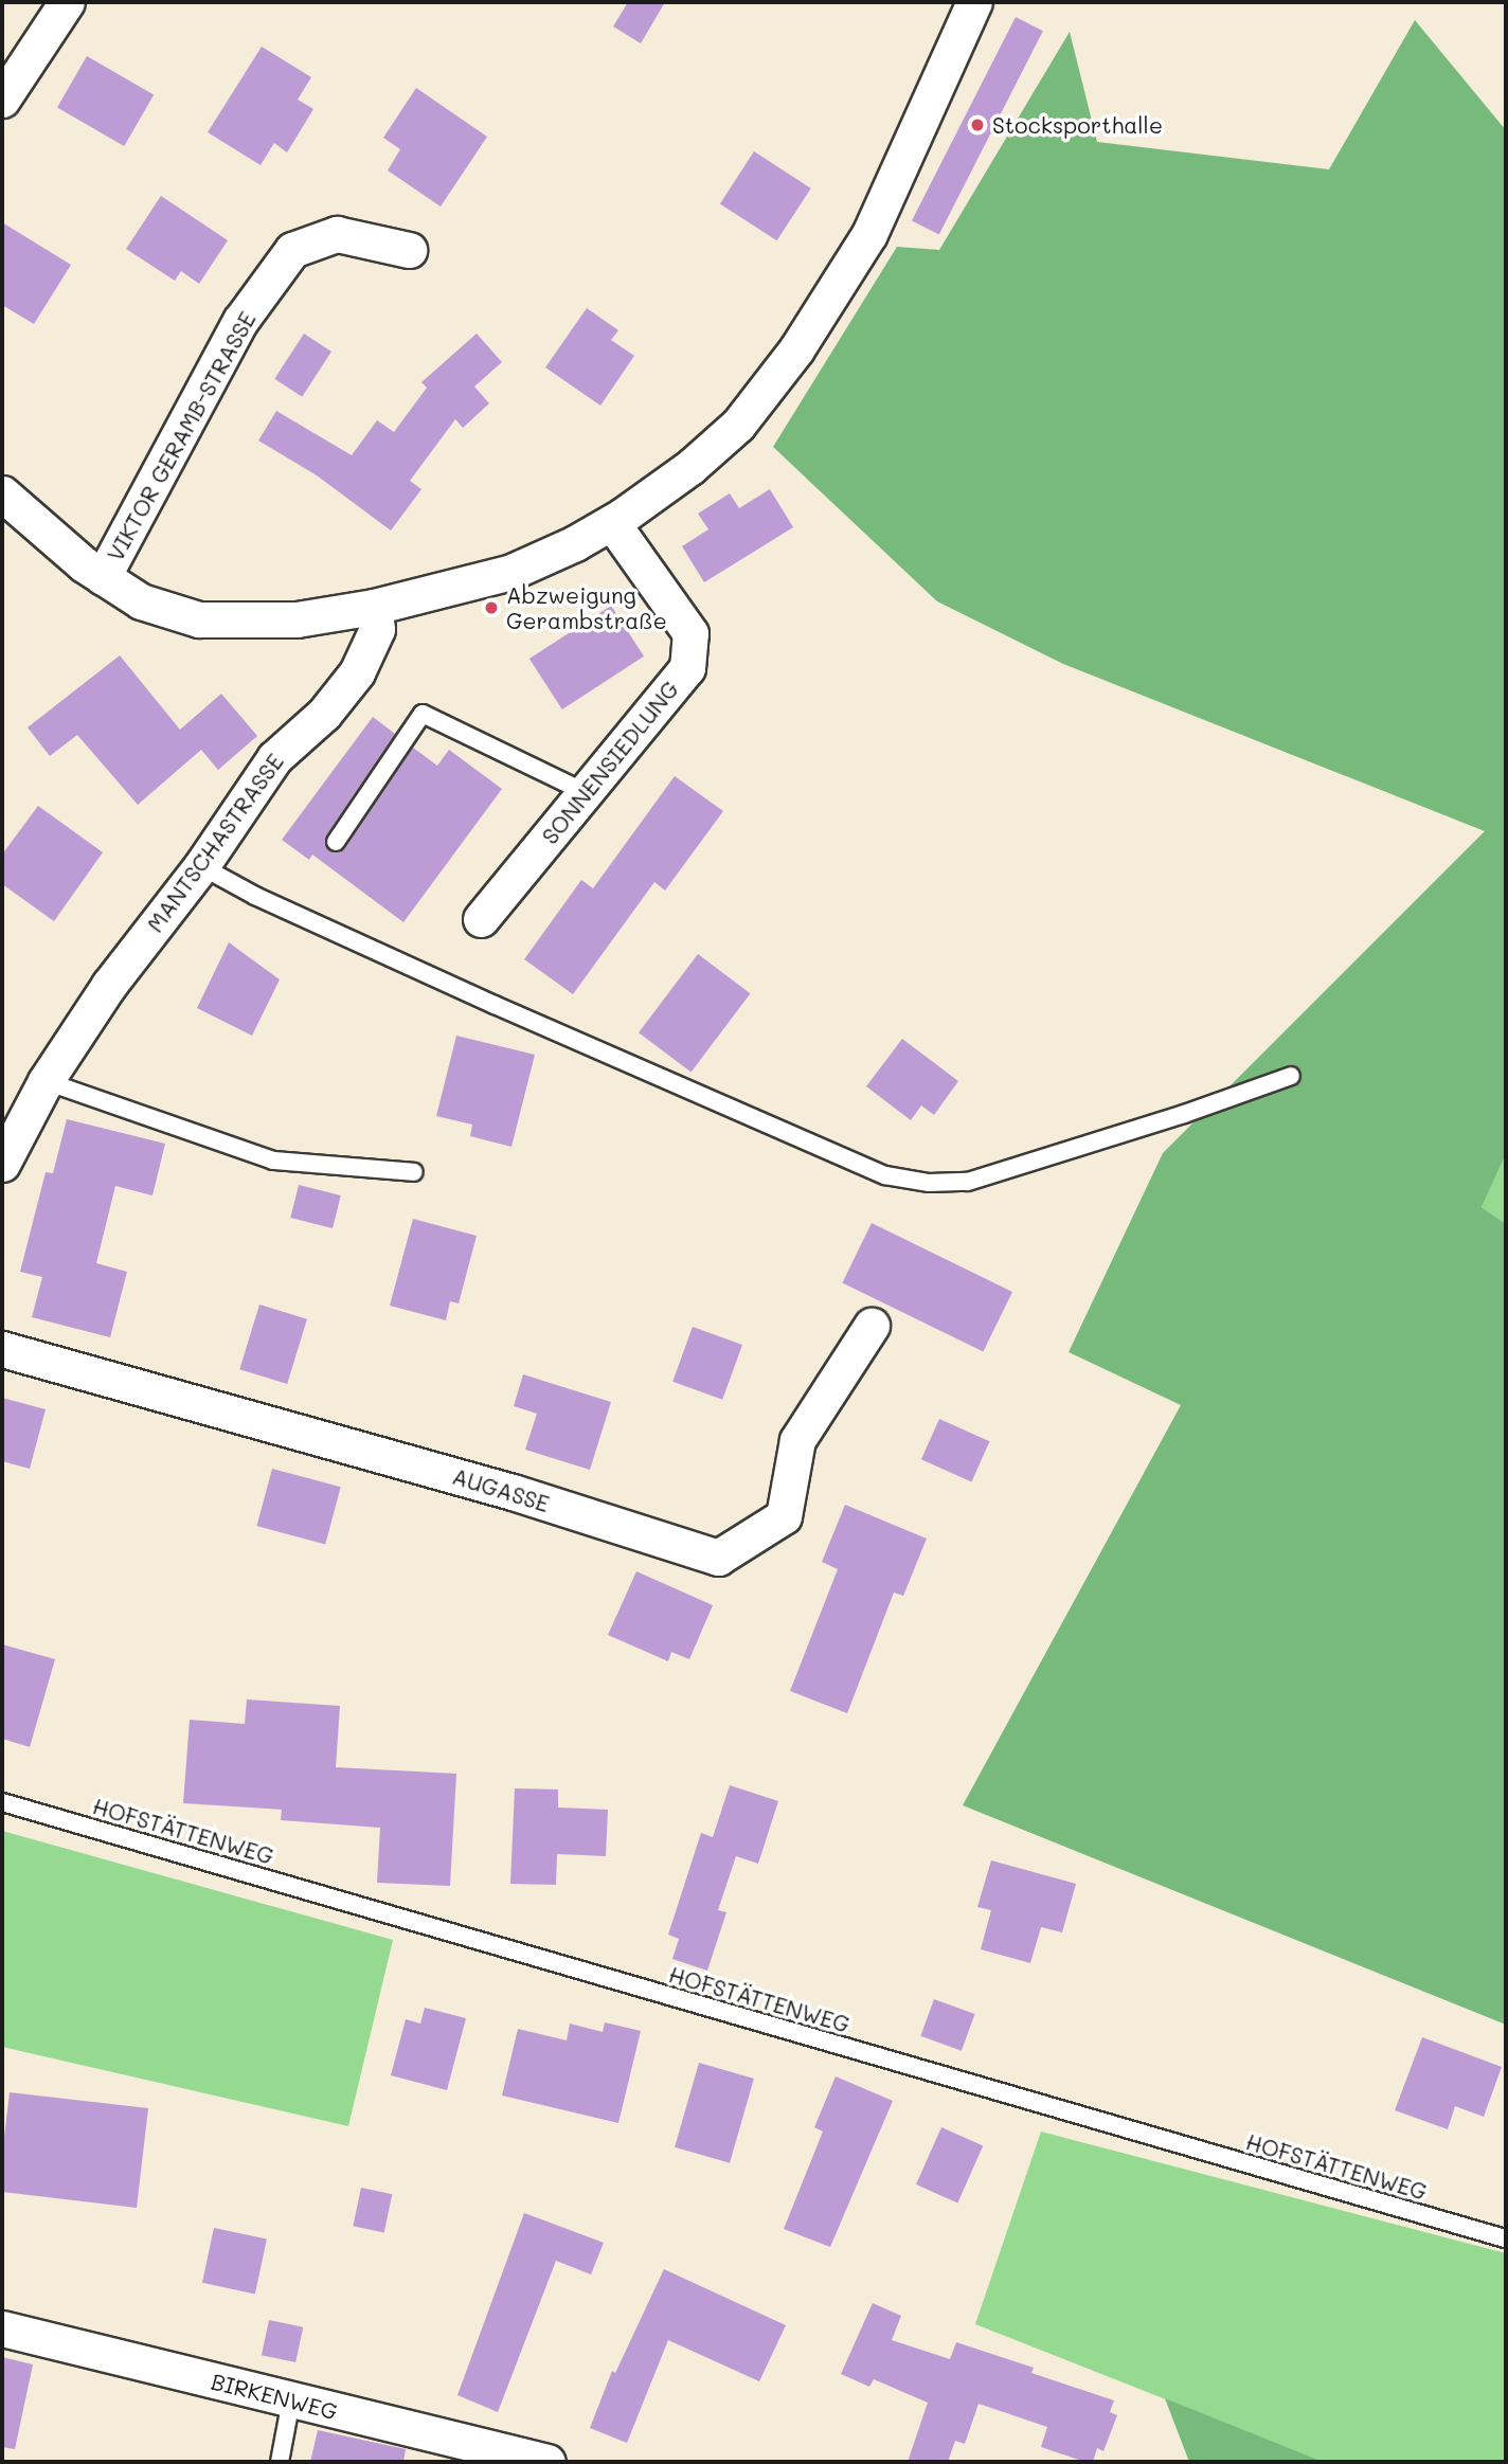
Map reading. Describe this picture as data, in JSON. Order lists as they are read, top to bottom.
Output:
{
  "streets": {
    "street": [
      "VIKTOR GERAMB-STRASSE",
      "SONNENSIEDLUNG",
      "MANTSCHASTRASSE",
      "AUGASSE",
      "BIRKENWEG"
    ],
    "lane": ["HOFSTÄTTENWEG"]
  },
  "crossings": [
    ["VIKTOR GERAMB-STRASSE", "SONNENSIEDLUNG"],
    ["VIKTOR GERAMB-STRASSE", "MANTSCHASTRASSE"]
  ],
  "places": ["Stocksporthalle", "Abzweigung Gerambstraße"]
}
